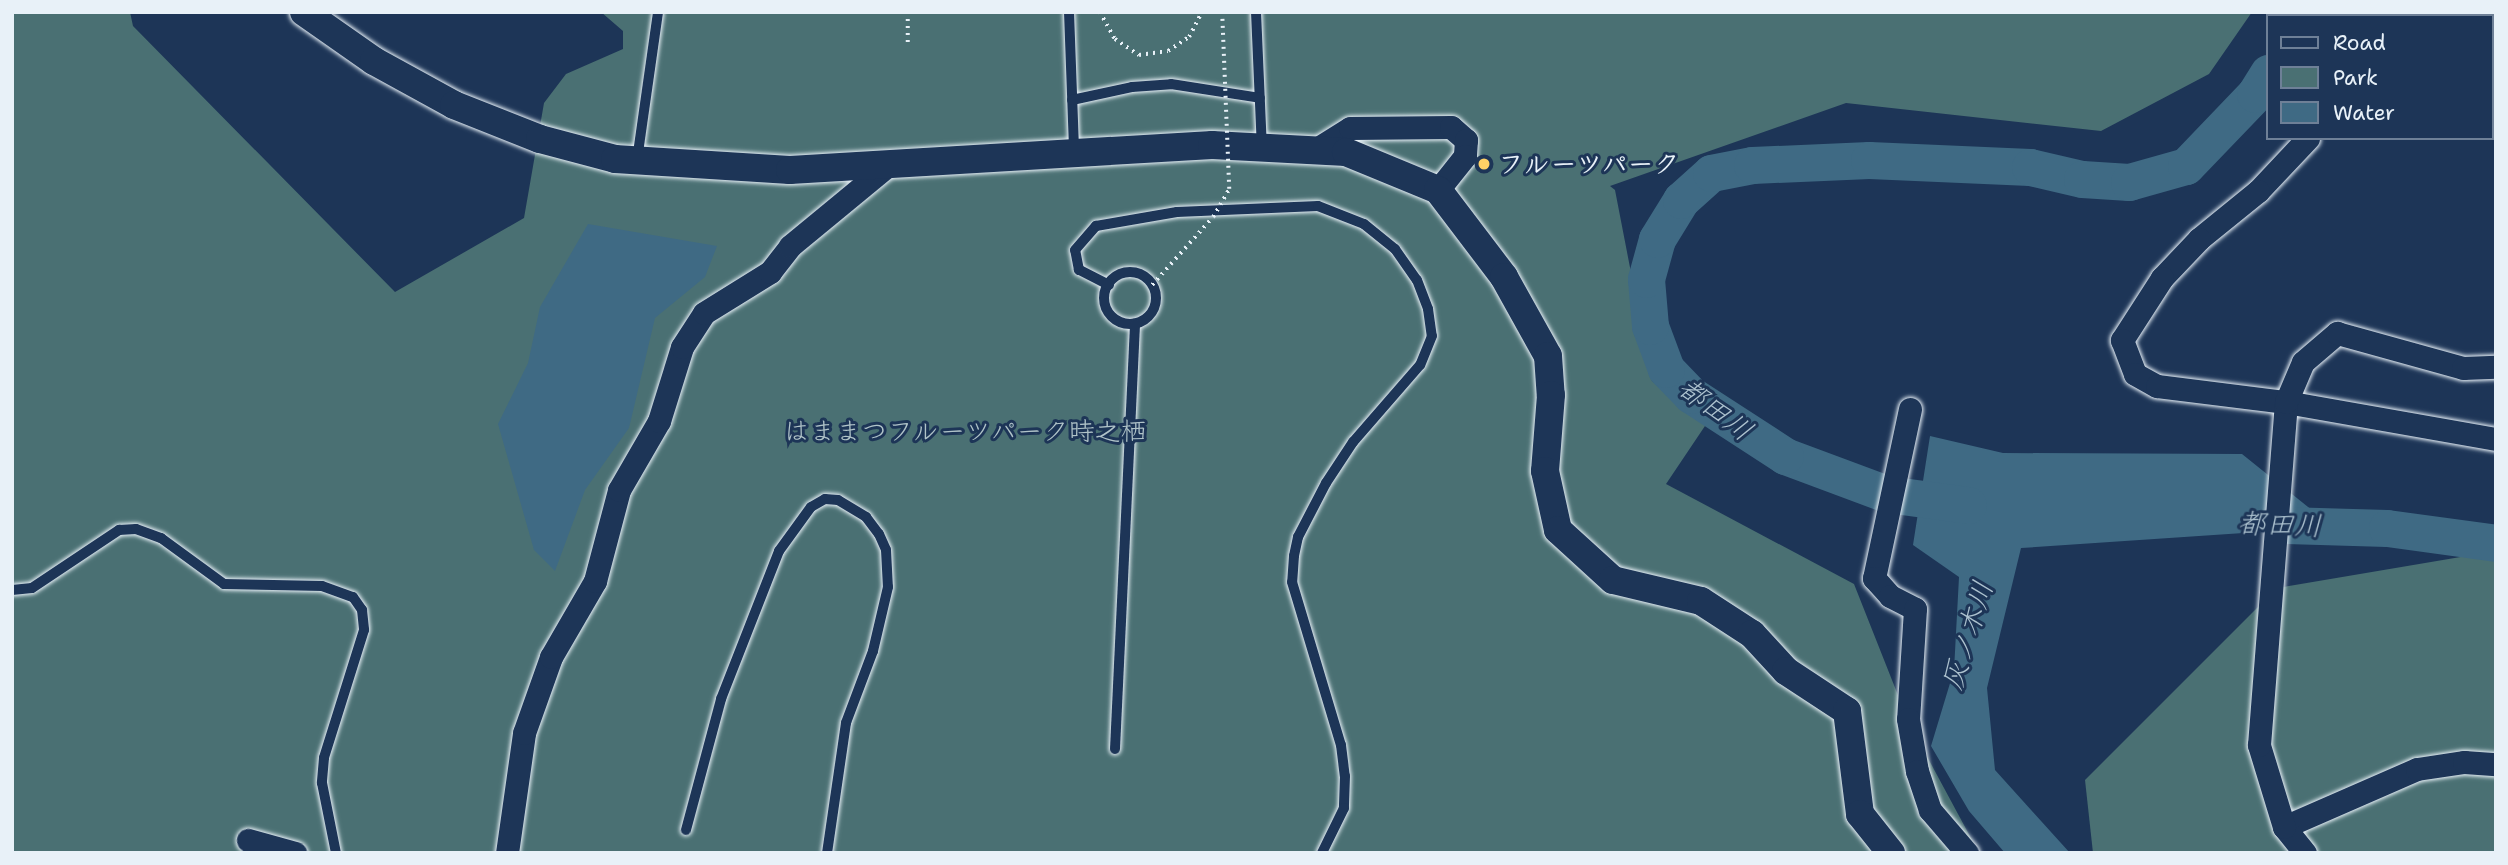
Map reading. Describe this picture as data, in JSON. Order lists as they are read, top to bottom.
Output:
{
  "water": ["都田川", "灰ノ木川"],
  "parks": ["はままつフルーツパーク時之栖"],
  "places": ["フルーツパーク"],
  "legend": ["Road", "Park", "Water"]
}
